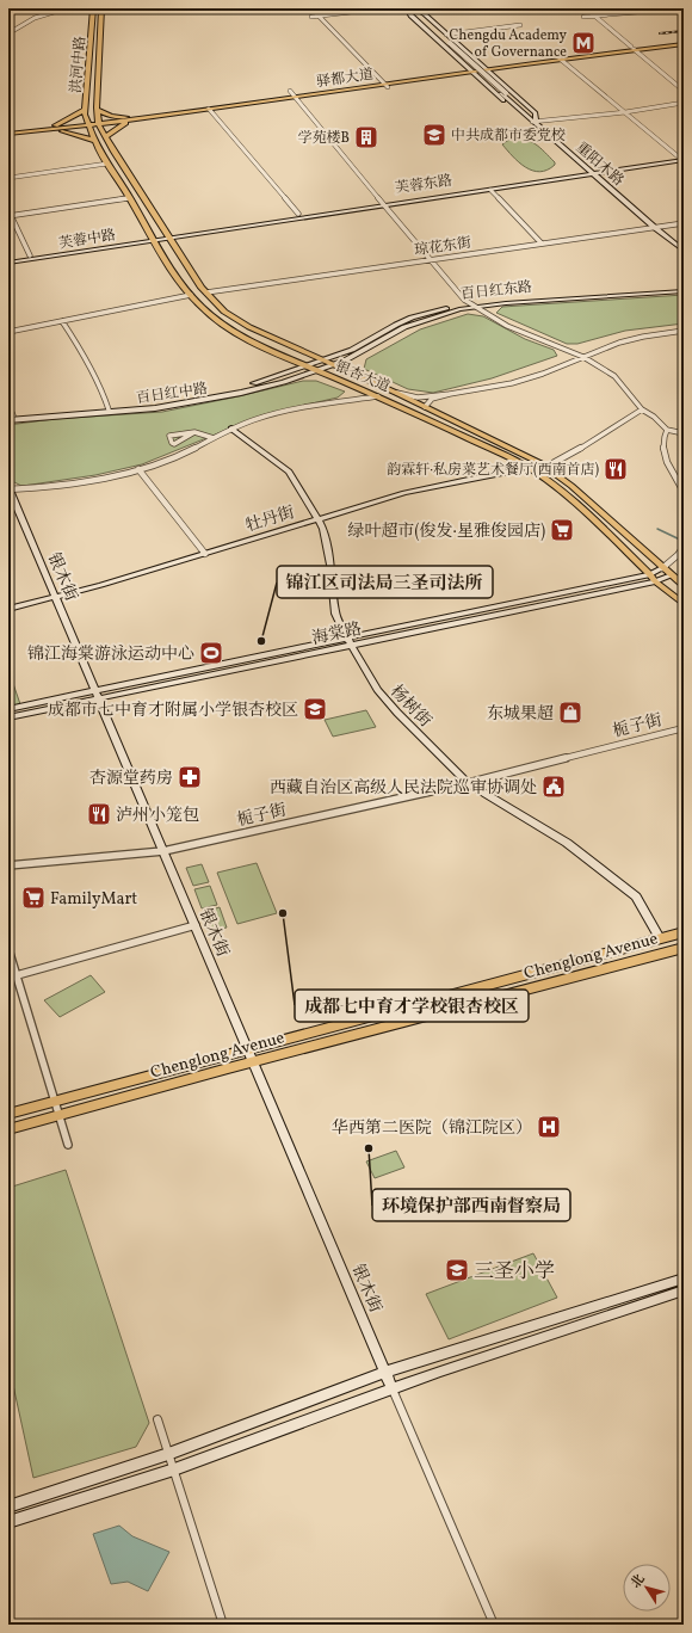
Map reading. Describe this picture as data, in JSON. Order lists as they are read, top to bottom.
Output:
{
  "streets": {
    "highway": ["Chenglong Avenue"],
    "main road": ["洪河中路", "驿都大道", "银杏大道"],
    "street": [
      "重阳木路",
      "芙蓉东路",
      "芙蓉中路",
      "琼花东街",
      "百日红东路",
      "百日红中路",
      "牡丹街",
      "银木街",
      "海棠路",
      "杨树街",
      "栀子街"
    ]
  },
  "crossings": [
    ["洪河中路", "驿都大道"],
    ["洪河中路", "银杏大道"],
    ["驿都大道", "银杏大道"],
    ["重阳木路", "芙蓉东路"],
    ["重阳木路", "琼花东街"],
    ["芙蓉东路", "芙蓉中路"],
    ["芙蓉东路", "银杏大道"],
    ["芙蓉中路", "银杏大道"],
    ["琼花东街", "银杏大道"],
    ["百日红东路", "银杏大道"],
    ["百日红东路", "百日红中路"],
    ["银杏大道", "百日红中路"],
    ["银杏大道", "牡丹街"],
    ["银杏大道", "海棠路"],
    ["牡丹街", "银木街"],
    ["牡丹街", "杨树街"],
    ["银木街", "海棠路"],
    ["银木街", "栀子街"],
    ["银木街", "Chenglong Avenue"],
    ["海棠路", "杨树街"],
    ["杨树街", "栀子街"],
    ["杨树街", "Chenglong Avenue"]
  ],
  "places": {
    "metro station": ["Chengdu Academy of Governance"],
    "school or university": ["中共成都市委党校", "成都市七中育才附属小学银杏校区", "三圣小学"],
    "building": ["学苑楼B"],
    "restaurant": ["韵霖轩·私房菜艺术餐厅(西南首店)", "泸州小笼包"],
    "supermarket": ["绿叶超市(俊发·星雅俊园店)", "FamilyMart"],
    "other": ["锦江区司法局三圣司法所", "成都七中育才学校银杏校区", "环境保护部西南督察局"],
    "sports": ["锦江海棠游泳运动中心"],
    "shop": ["东城果超"],
    "pharmacy": ["杏源堂药房"],
    "public building": ["西藏自治区高级人民法院巡审协调处"],
    "hospital": ["华西第二医院（锦江院区）"]
  },
  "north": "top left"
}
